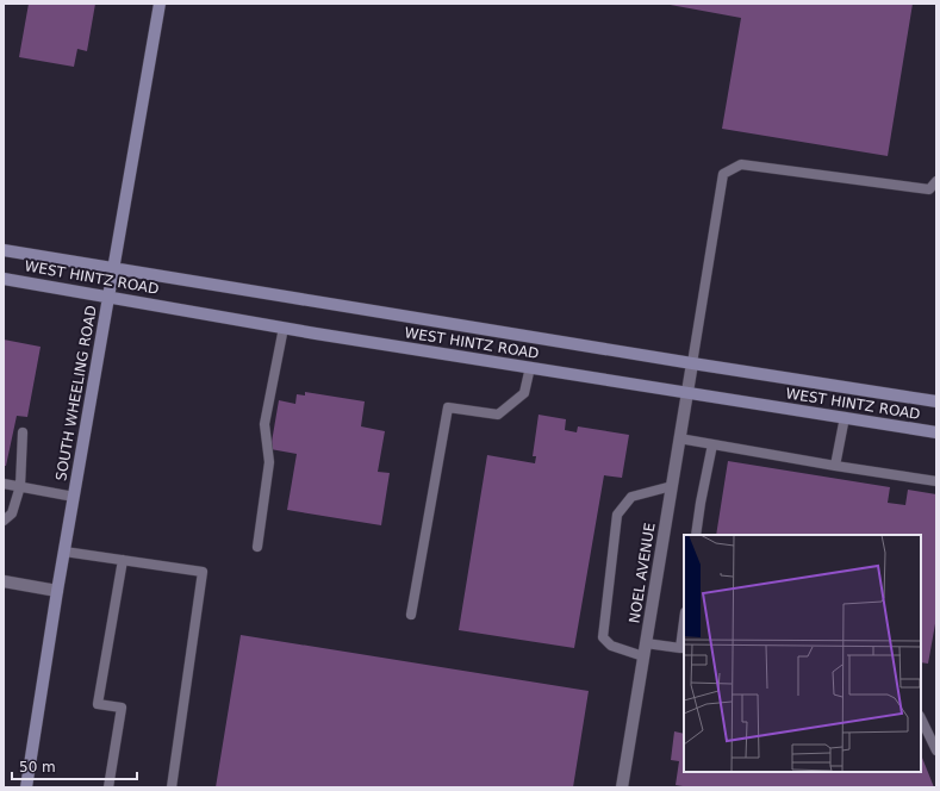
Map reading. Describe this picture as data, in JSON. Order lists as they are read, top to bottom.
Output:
{
  "streets": {
    "main road": ["WEST HINTZ ROAD", "SOUTH WHEELING ROAD"],
    "street": ["NOEL AVENUE"]
  },
  "crossings": [
    ["WEST HINTZ ROAD", "SOUTH WHEELING ROAD"],
    ["WEST HINTZ ROAD", "NOEL AVENUE"]
  ],
  "scale_bar": "50 m"
}
